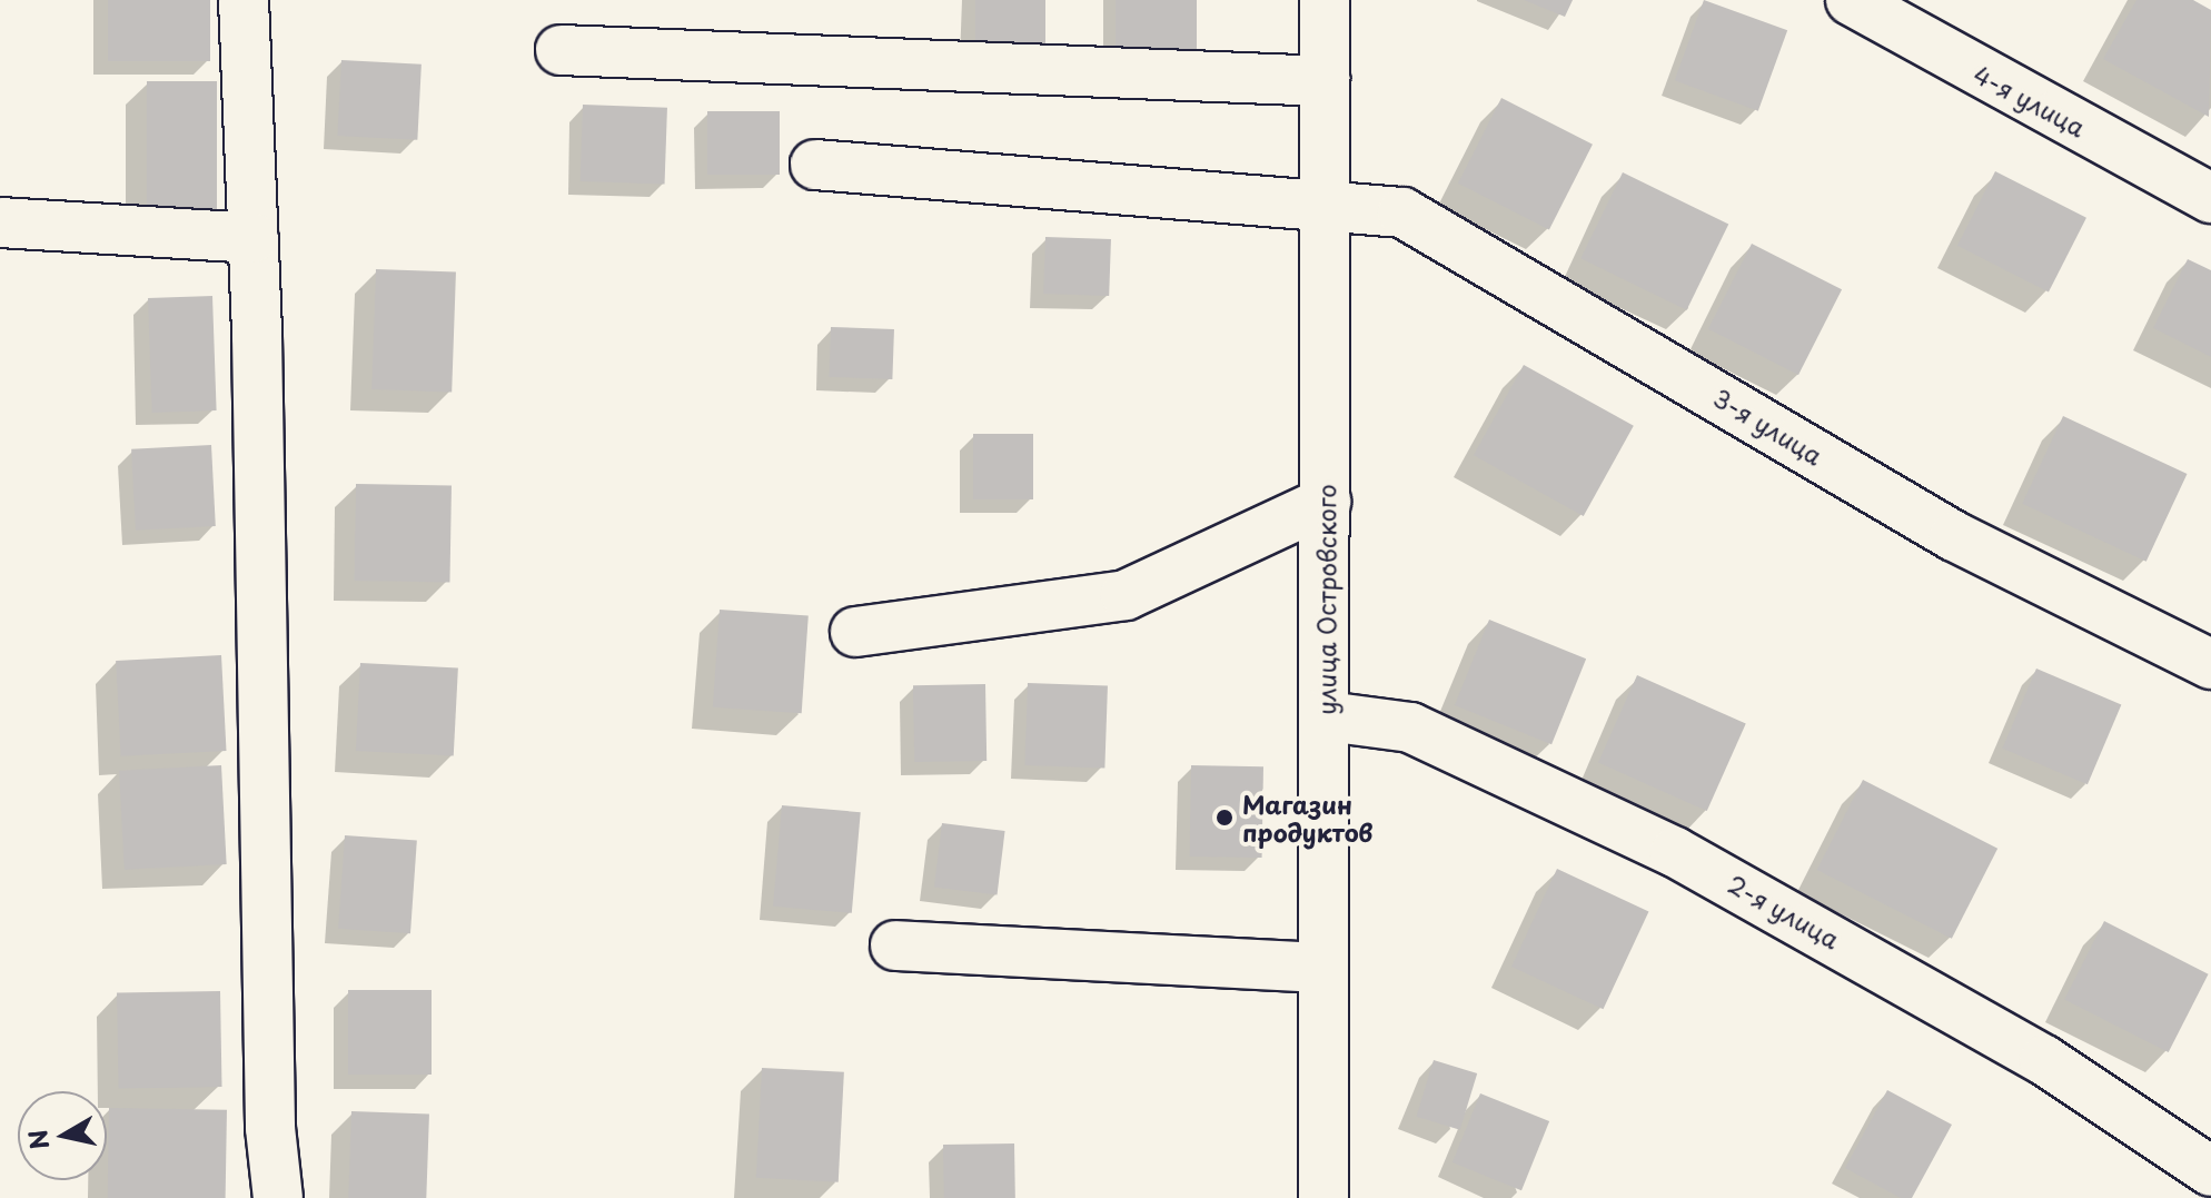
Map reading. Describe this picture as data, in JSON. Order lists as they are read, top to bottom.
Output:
{
  "streets": {
    "street": [
      "4-я улица",
      "3-я улица",
      "улица Островского",
      "2-я улица"
    ]
  },
  "crossings": [
    ["3-я улица", "улица Островского"],
    ["улица Островского", "2-я улица"]
  ],
  "places": ["Магазин продуктов"],
  "north": "left"
}
